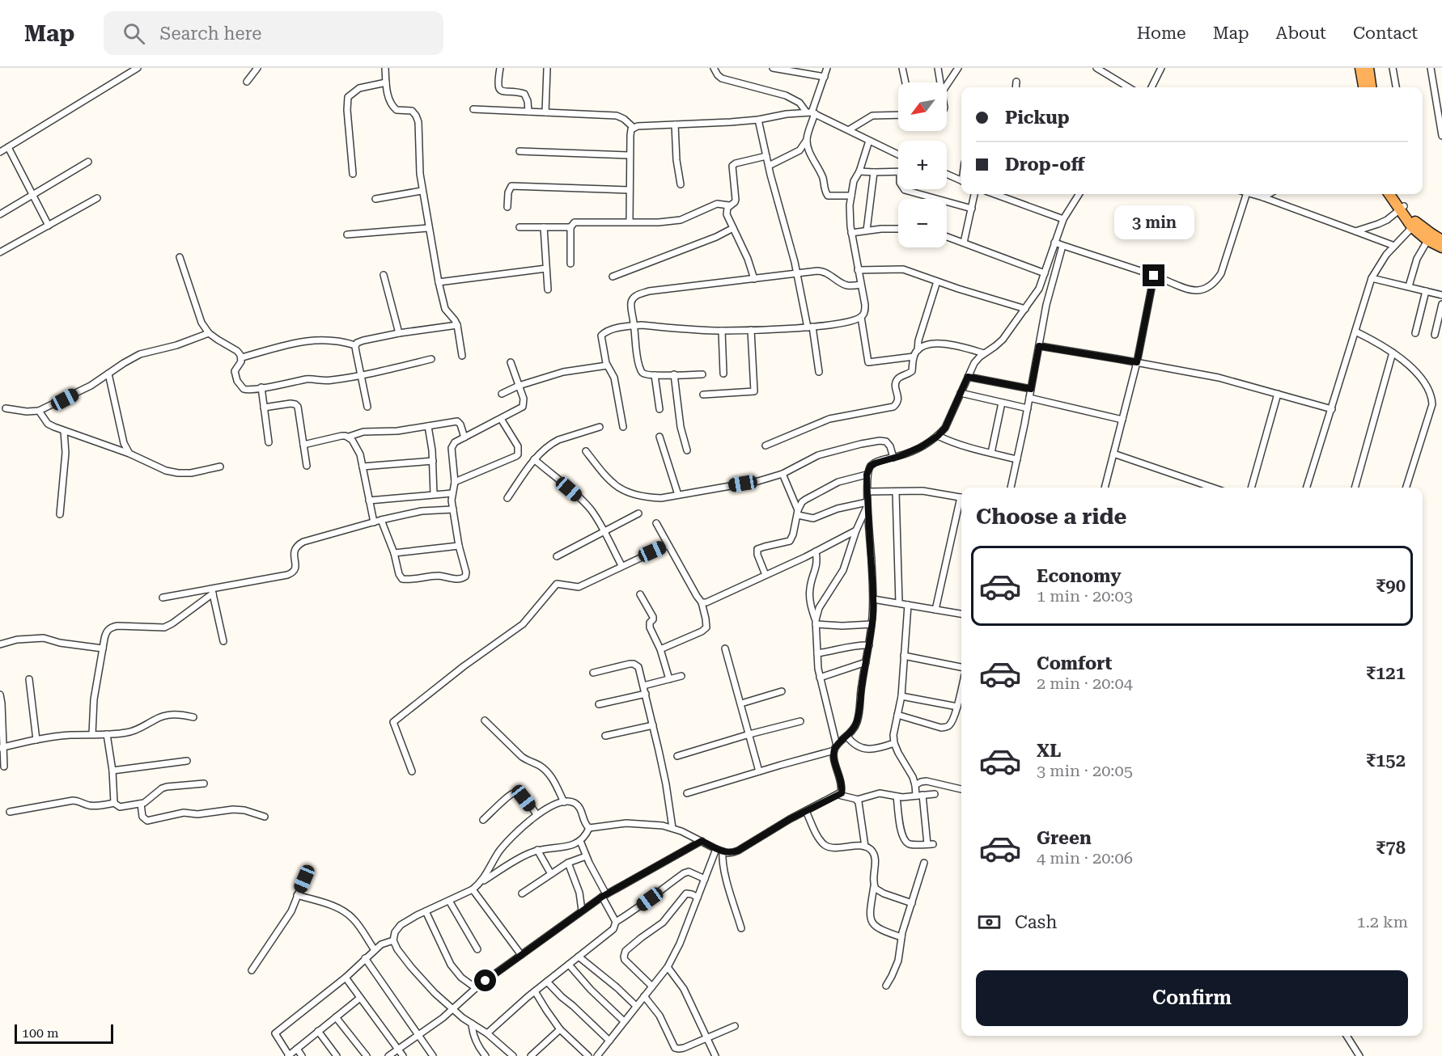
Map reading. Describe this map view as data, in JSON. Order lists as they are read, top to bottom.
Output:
{
  "scale_bar": "100 m",
  "north": "bottom left",
  "page": {
    "header": "Map",
    "search": "Search here",
    "nav": [
      "Home",
      "Map",
      "About",
      "Contact"
    ],
    "map_buttons": ["+", "−"],
    "banner": ["Pickup", "Drop-off"],
    "bubble": "3 min",
    "heading": "Choose a ride",
    "list": [
      {
        "name": "Economy",
        "note": "1 min · 20:03",
        "value": "₹90"
      },
      {
        "name": "Comfort",
        "note": "2 min · 20:04",
        "value": "₹121"
      },
      {
        "name": "XL",
        "note": "3 min · 20:05",
        "value": "₹152"
      },
      {
        "name": "Green",
        "note": "4 min · 20:06",
        "value": "₹78"
      }
    ],
    "pay": ["Cash", "1.2 km"],
    "buttons": "Confirm",
    "scale": "100 m"
  }
}
